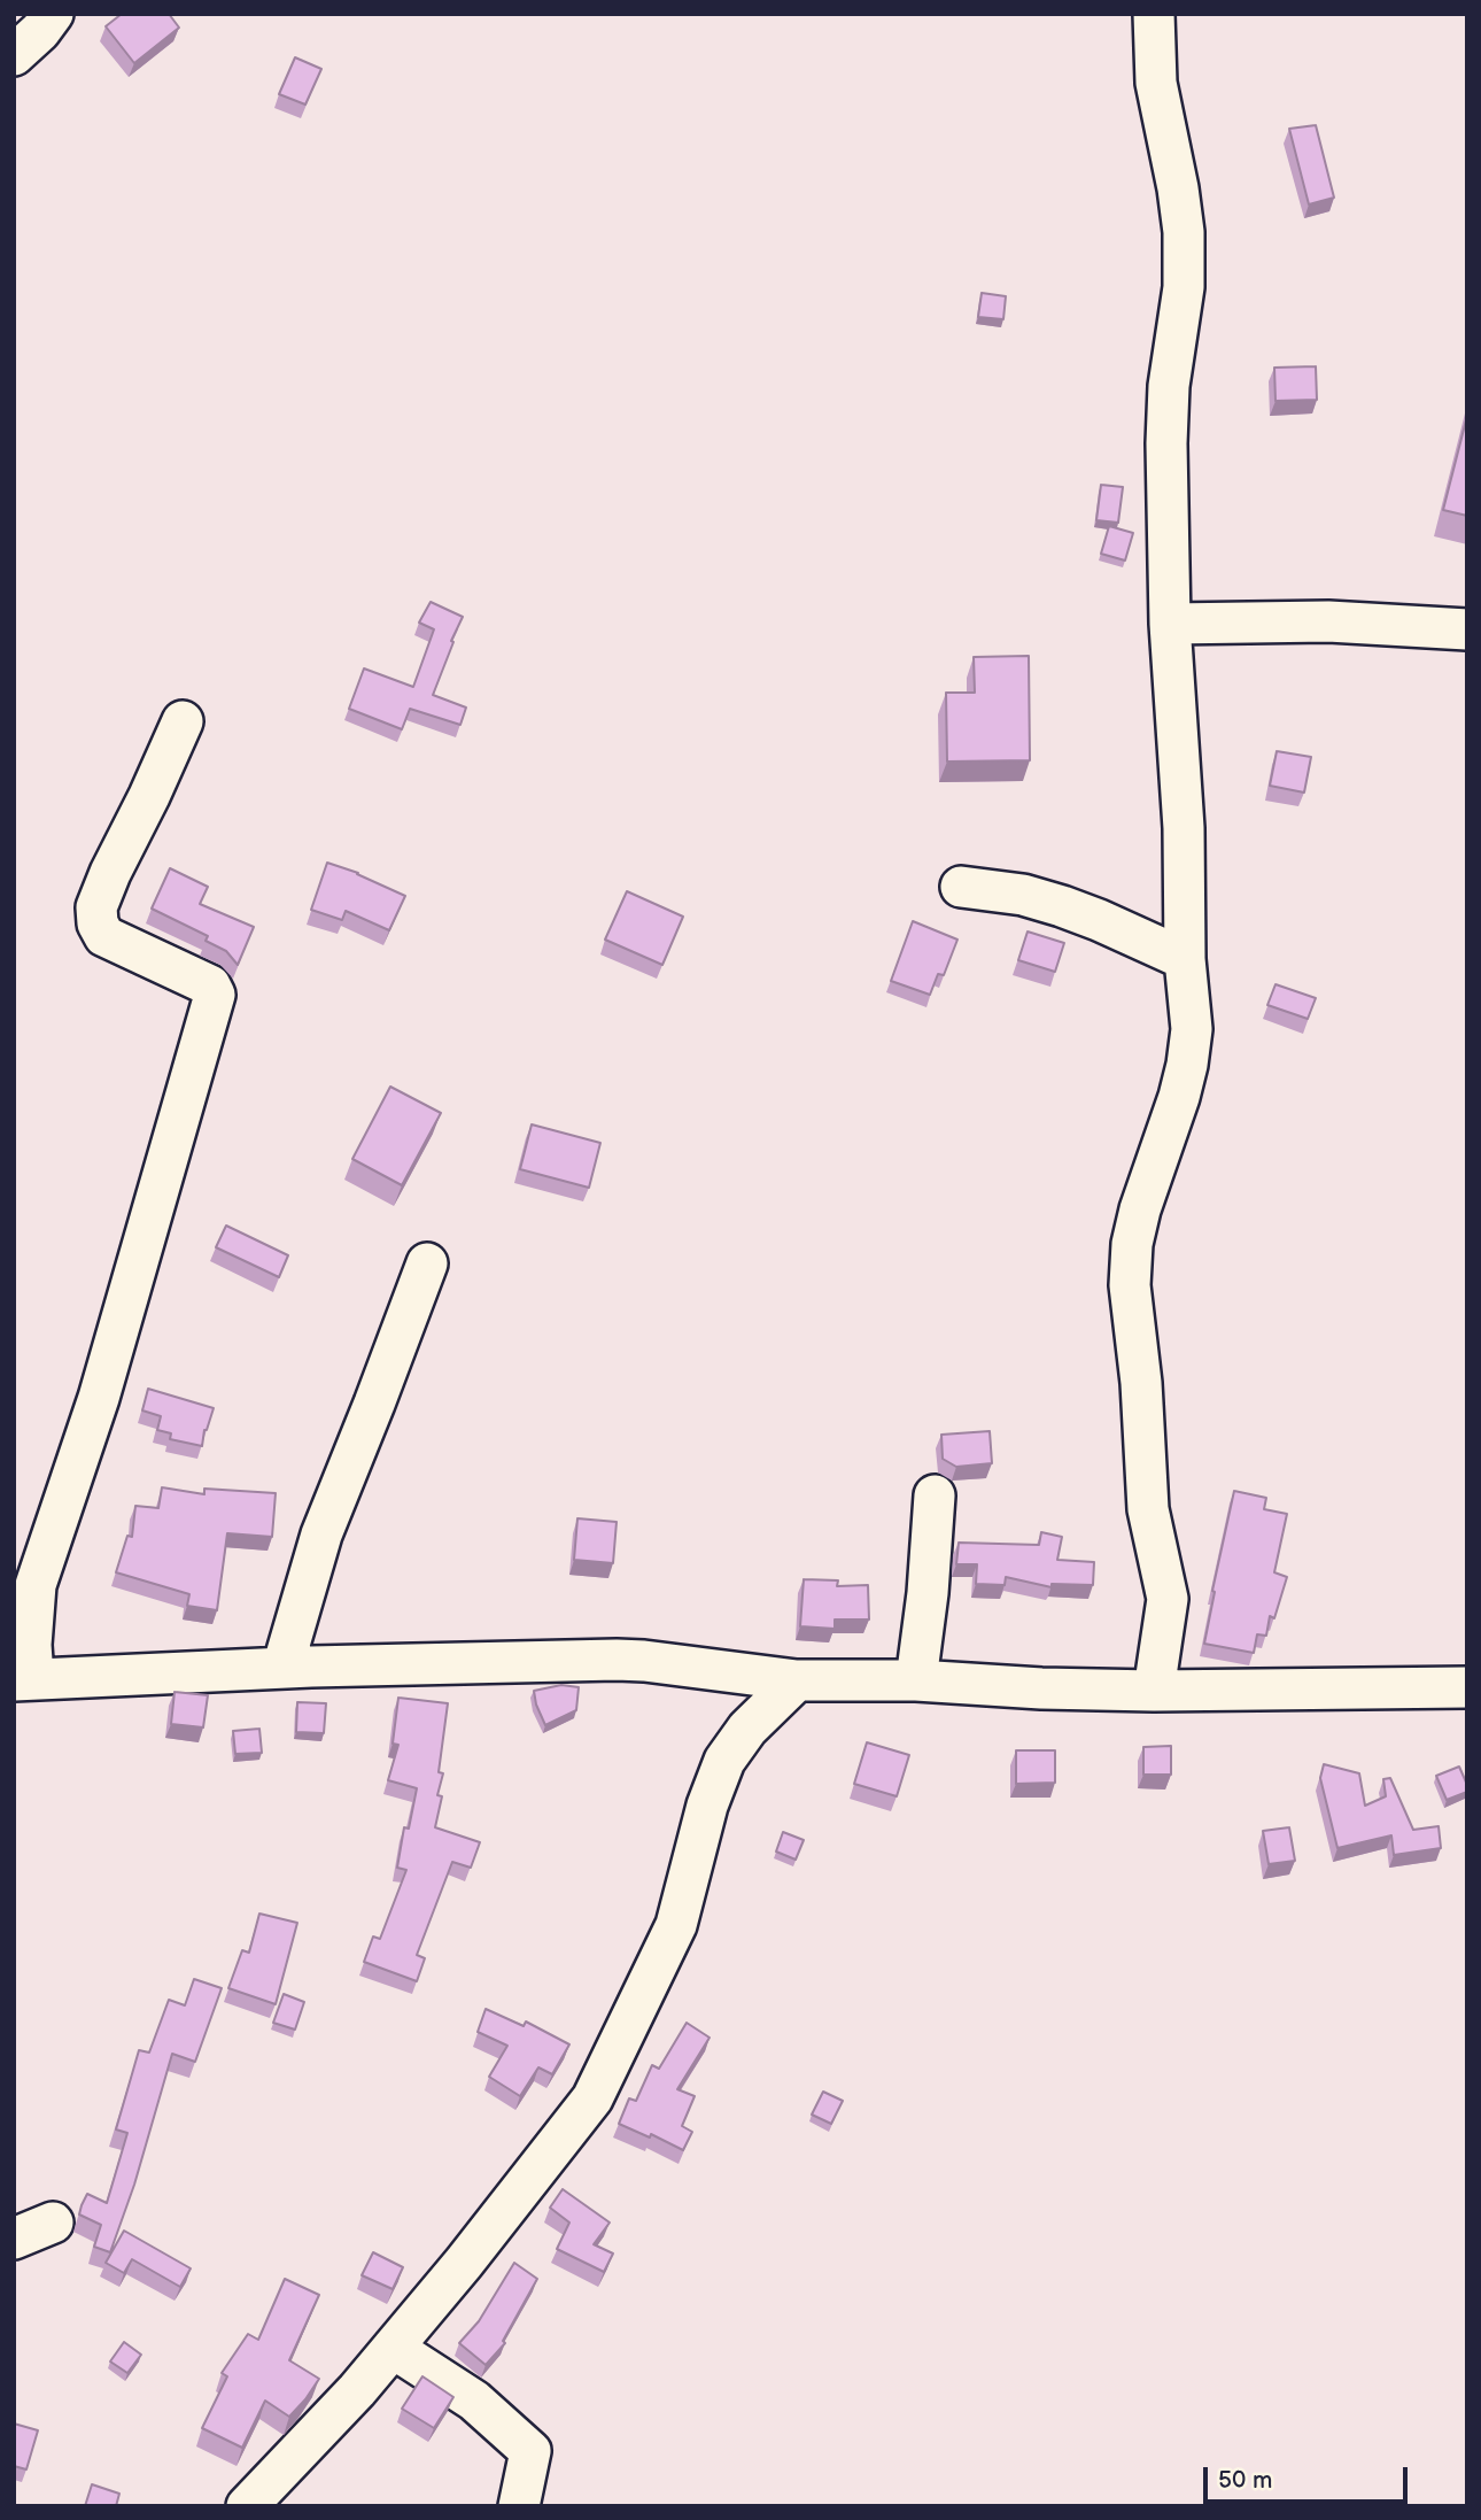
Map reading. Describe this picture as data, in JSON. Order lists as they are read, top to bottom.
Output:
{
  "scale_bar": "50 m"
}
